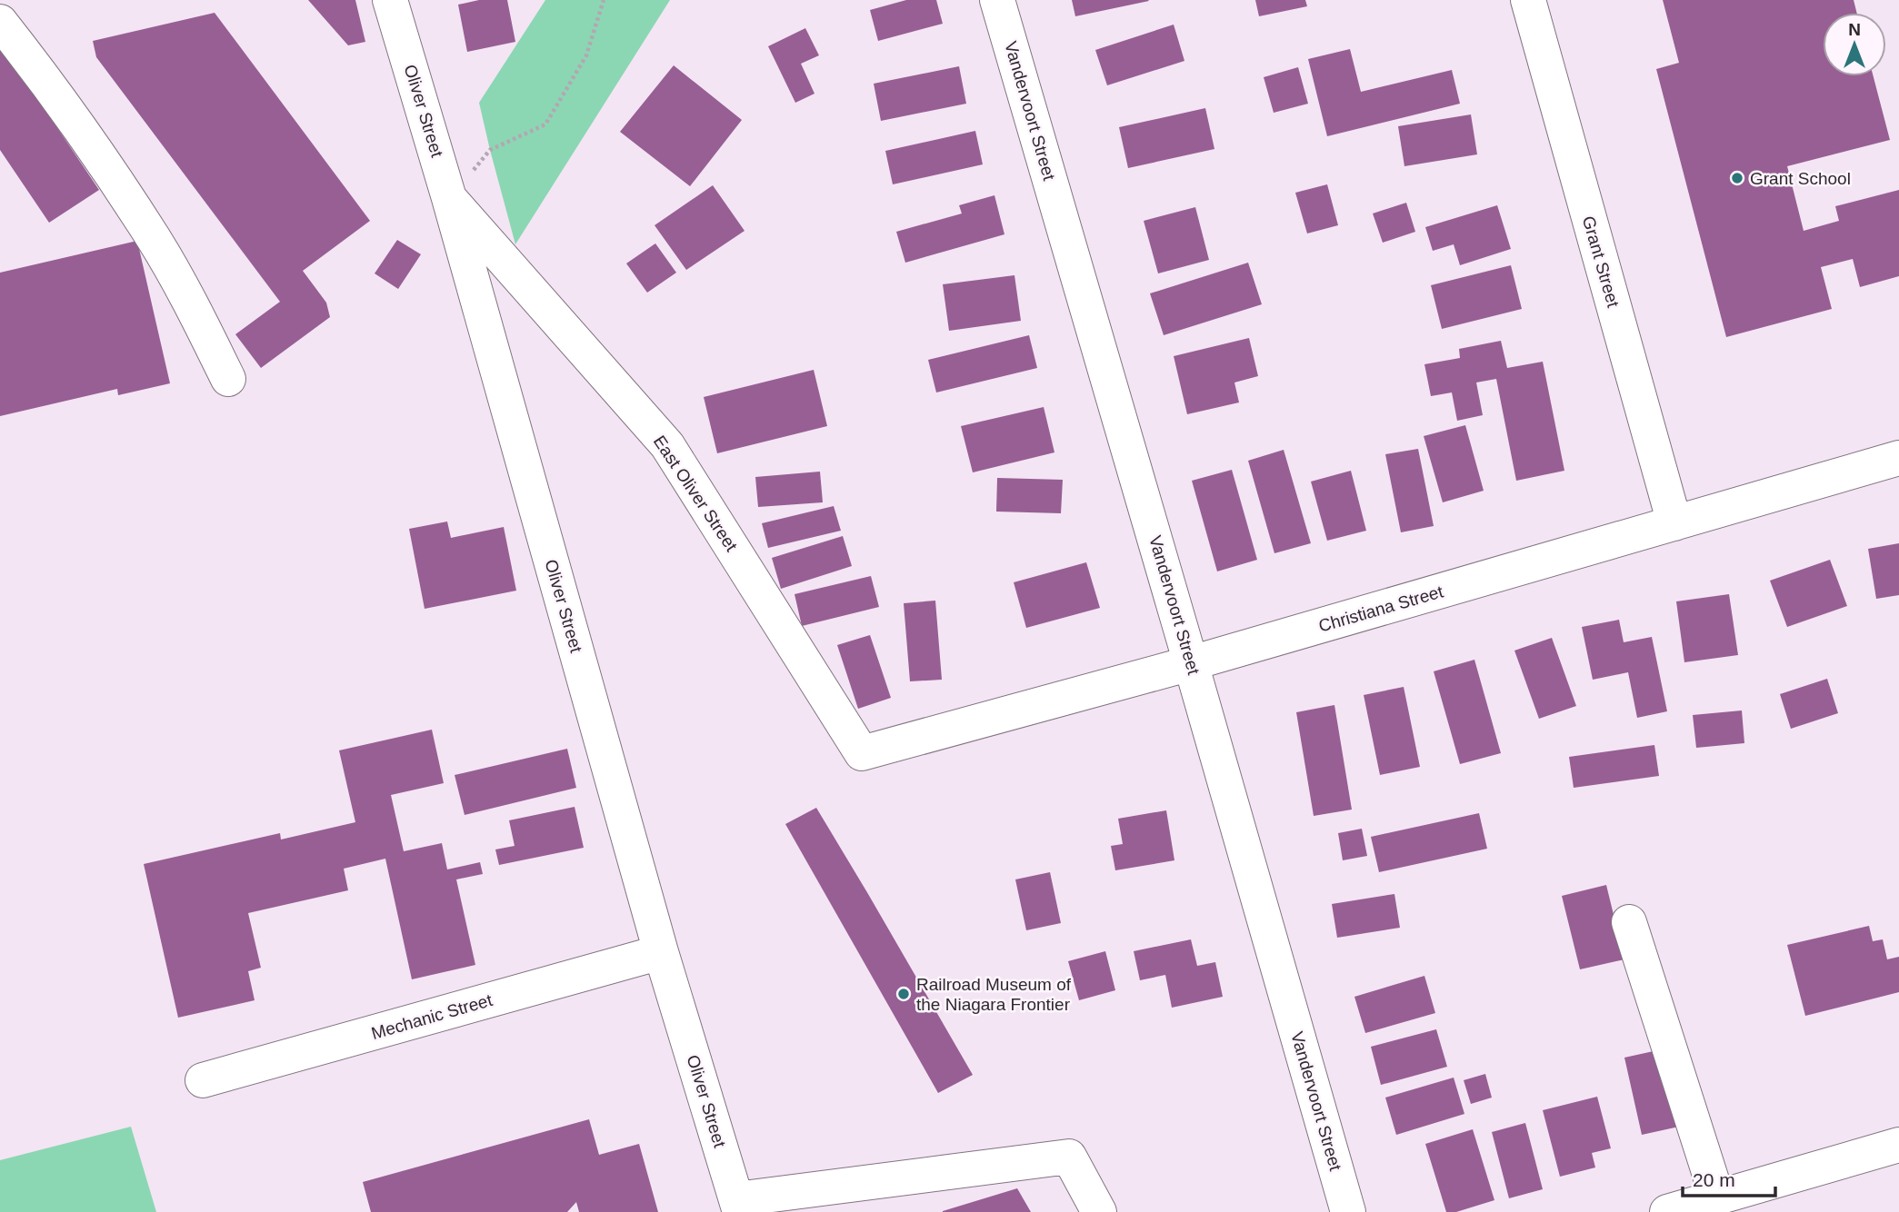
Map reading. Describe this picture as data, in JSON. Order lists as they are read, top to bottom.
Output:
{
  "streets": {
    "street": [
      "Oliver Street",
      "Vandervoort Street",
      "Grant Street",
      "East Oliver Street",
      "Christiana Street",
      "Mechanic Street"
    ]
  },
  "crossings": [
    ["Oliver Street", "East Oliver Street"],
    ["Oliver Street", "Mechanic Street"],
    ["Vandervoort Street", "Christiana Street"],
    ["Grant Street", "Christiana Street"],
    ["East Oliver Street", "Christiana Street"]
  ],
  "places": ["Grant School", "Railroad Museum of the Niagara Frontier"],
  "scale_bar": "20 m",
  "north": "top"
}
